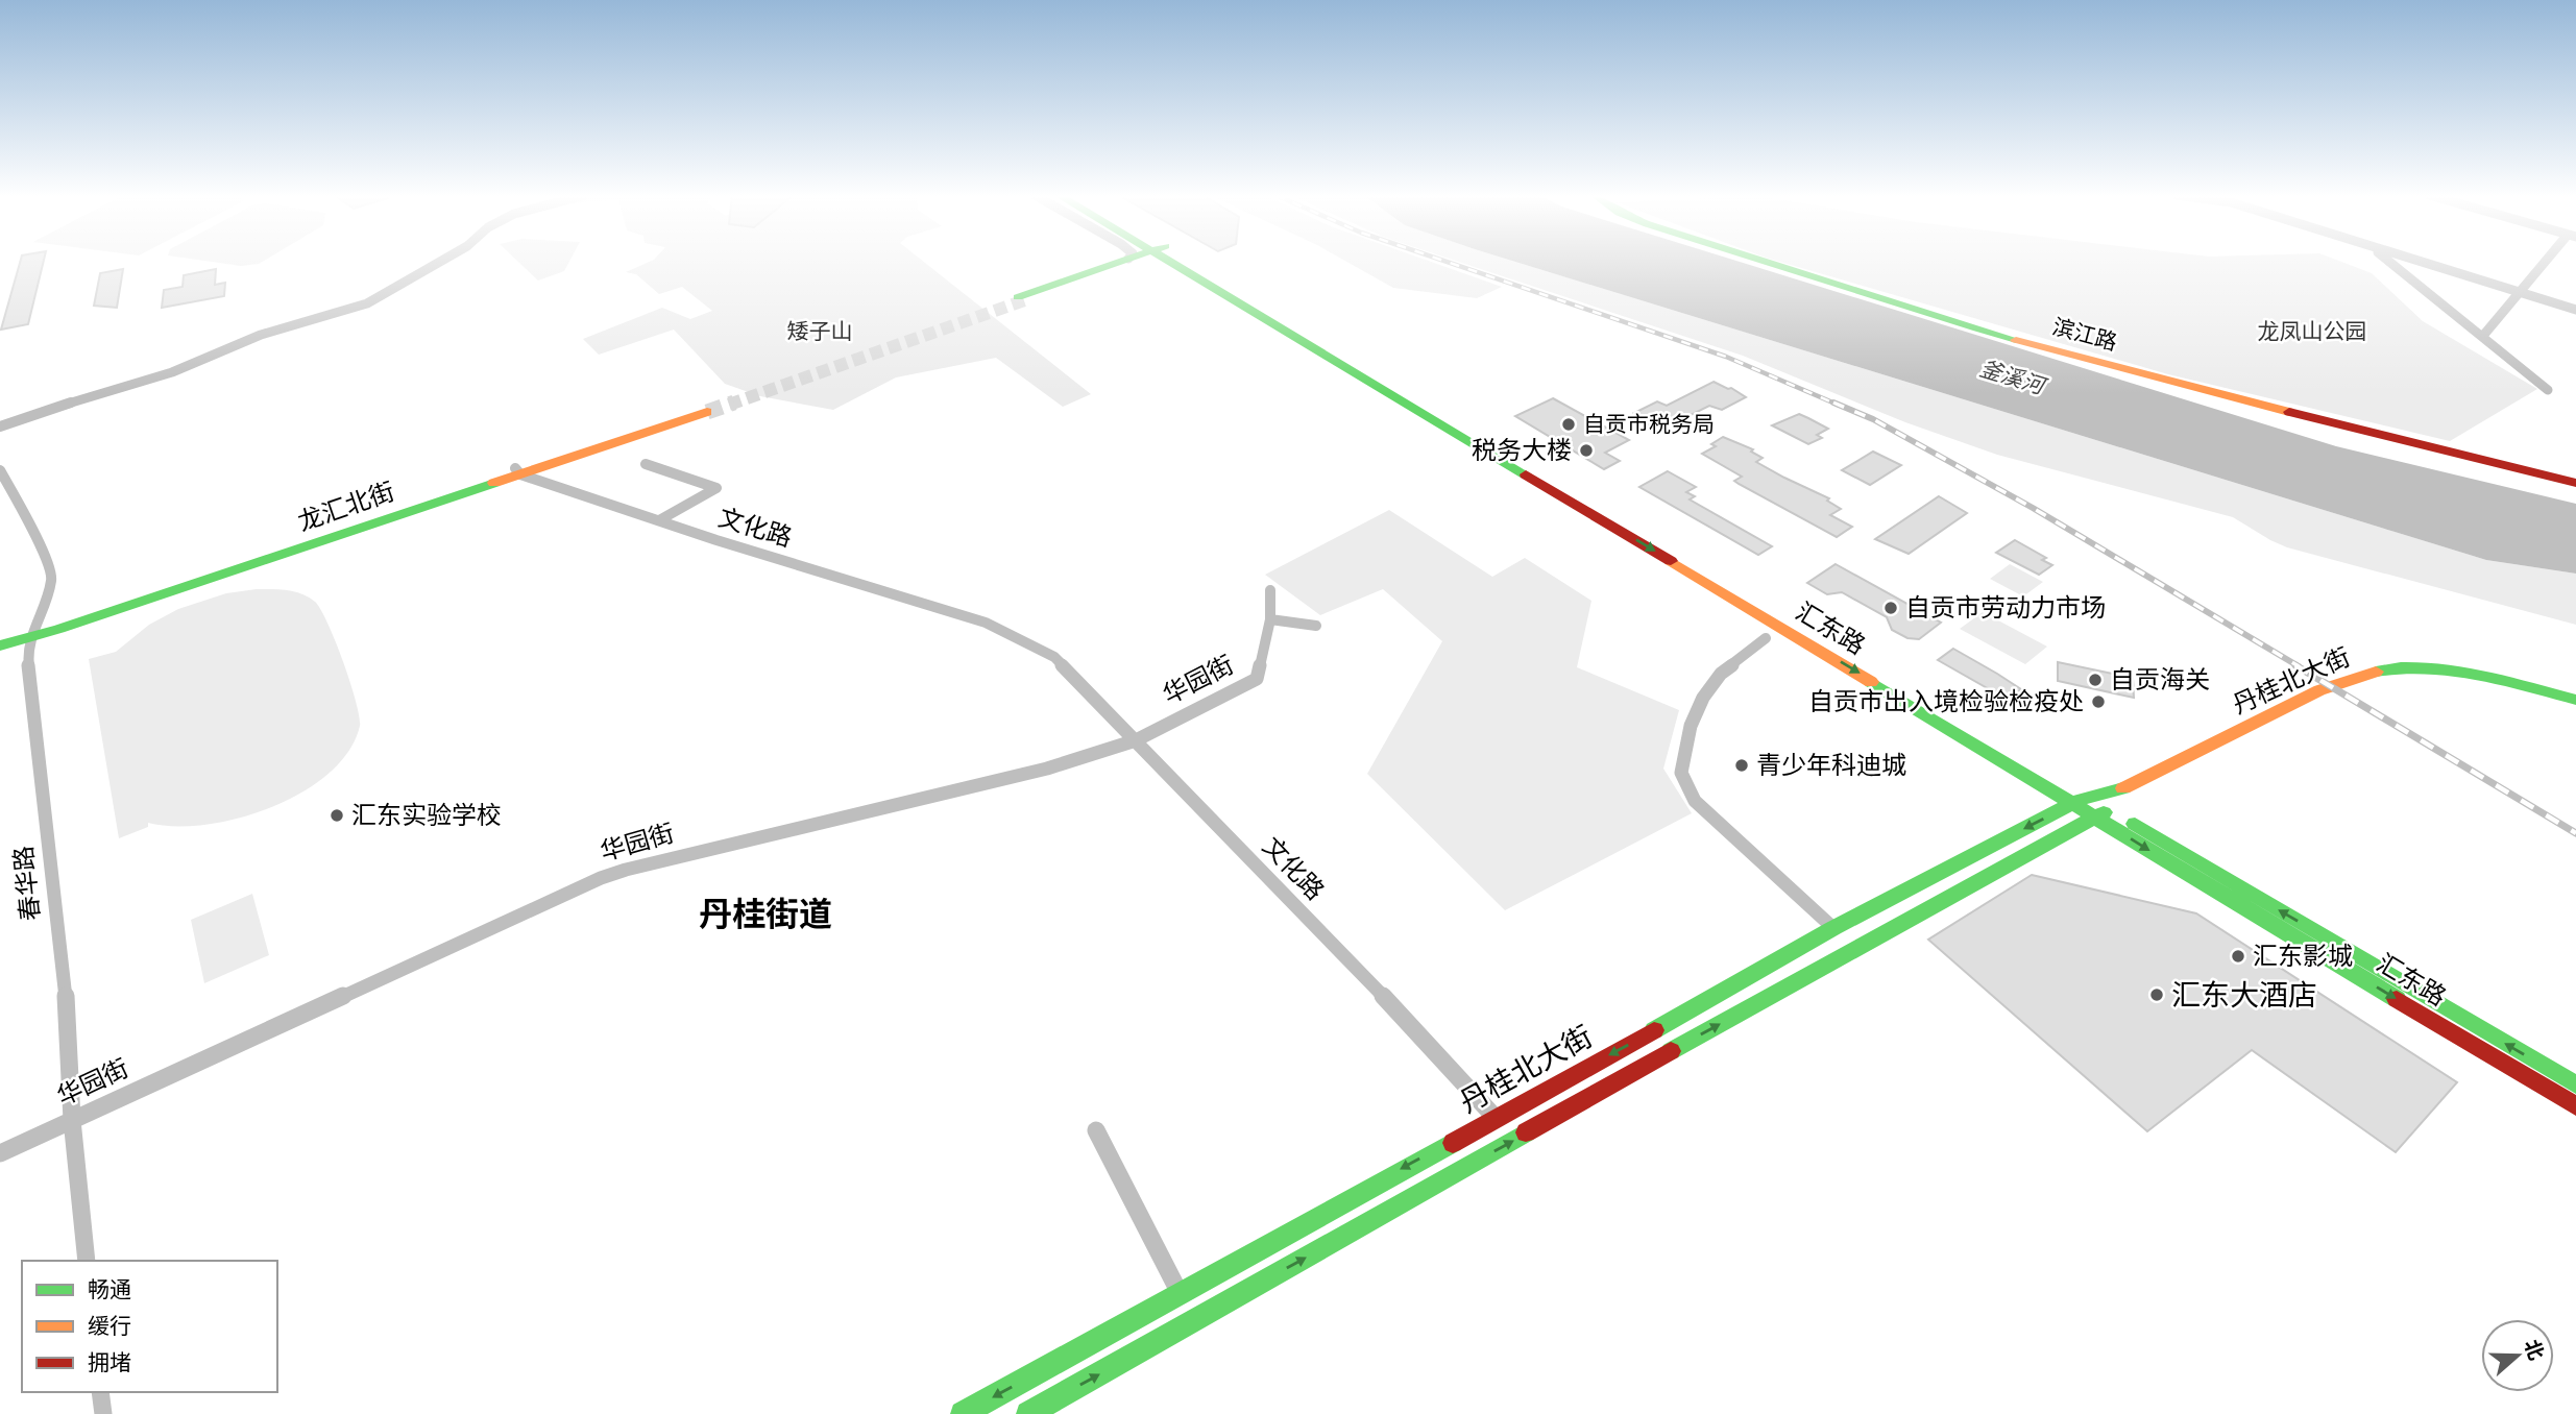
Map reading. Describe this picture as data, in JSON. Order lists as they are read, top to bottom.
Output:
{
  "streets": {
    "main road": [
      "滨江路",
      "龙汇北街",
      "汇东路",
      "丹桂北大街"
    ],
    "street": ["文化路", "华园街", "春华路"]
  },
  "crossings": [
    ["龙汇北街", "文化路"],
    ["龙汇北街", "春华路"],
    ["文化路", "华园街"],
    ["文化路", "丹桂北大街"],
    ["汇东路", "丹桂北大街"],
    ["华园街", "春华路"]
  ],
  "districts": ["丹桂街道"],
  "water": ["釜溪河"],
  "parks": ["矮子山", "龙凤山公园"],
  "places": [
    "自贡市税务局",
    "税务大楼",
    "自贡市劳动力市场",
    "自贡海关",
    "自贡市出入境检验检疫处",
    "青少年科迪城",
    "汇东实验学校",
    "汇东影城",
    "汇东大酒店"
  ],
  "legend": ["畅通", "缓行", "拥堵"],
  "north": "right"
}
